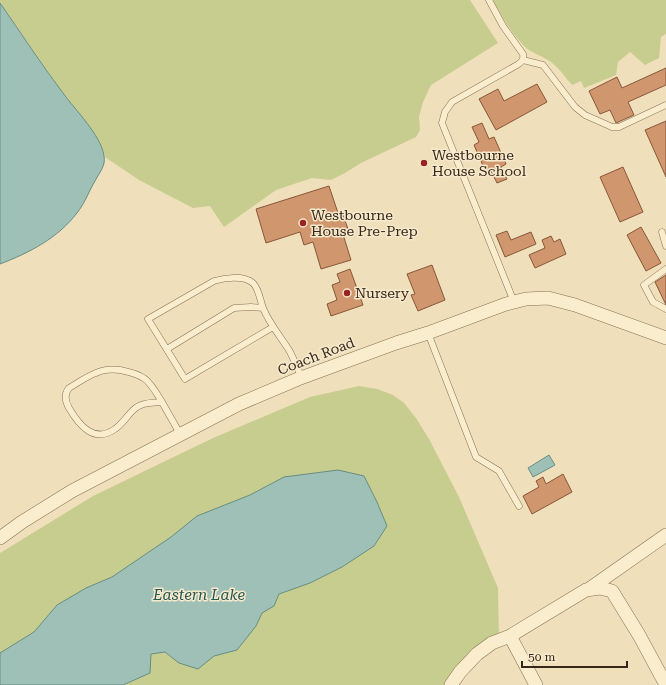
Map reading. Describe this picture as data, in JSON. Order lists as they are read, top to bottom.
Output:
{
  "streets": {
    "street": ["Coach Road"]
  },
  "water": ["Eastern Lake"],
  "places": ["Westbourne House School", "Westbourne House Pre-Prep", "Nursery"],
  "scale_bar": "50 m"
}
